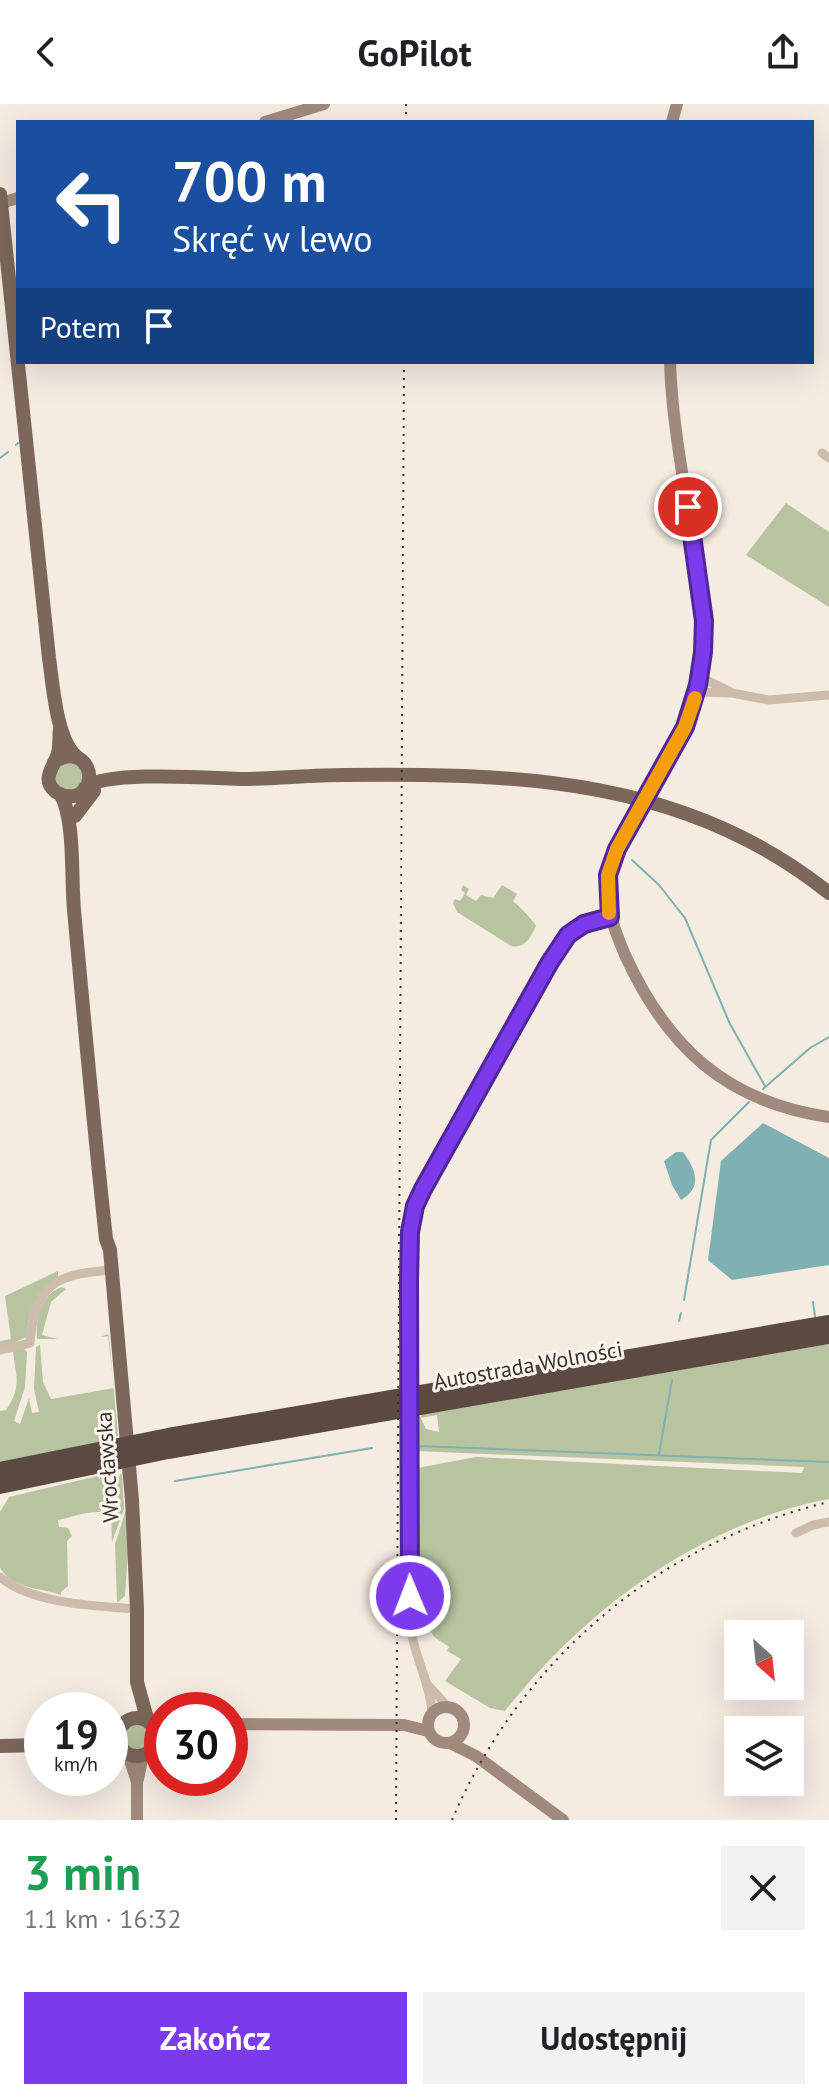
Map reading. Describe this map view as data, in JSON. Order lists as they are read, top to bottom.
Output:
{
  "streets": {
    "highway": ["Autostrada Wolności"],
    "main road": ["Wrocławska"]
  },
  "north": "bottom right",
  "page": {
    "header": "GoPilot",
    "turn": ["700 m", "Skręć w lewo"],
    "then": "Potem",
    "speed": "19 km/h",
    "limit": "30",
    "heading": ["3 min", "1.1 km · 16:32"],
    "buttons": ["Zakończ", "Udostępnij"]
  }
}
